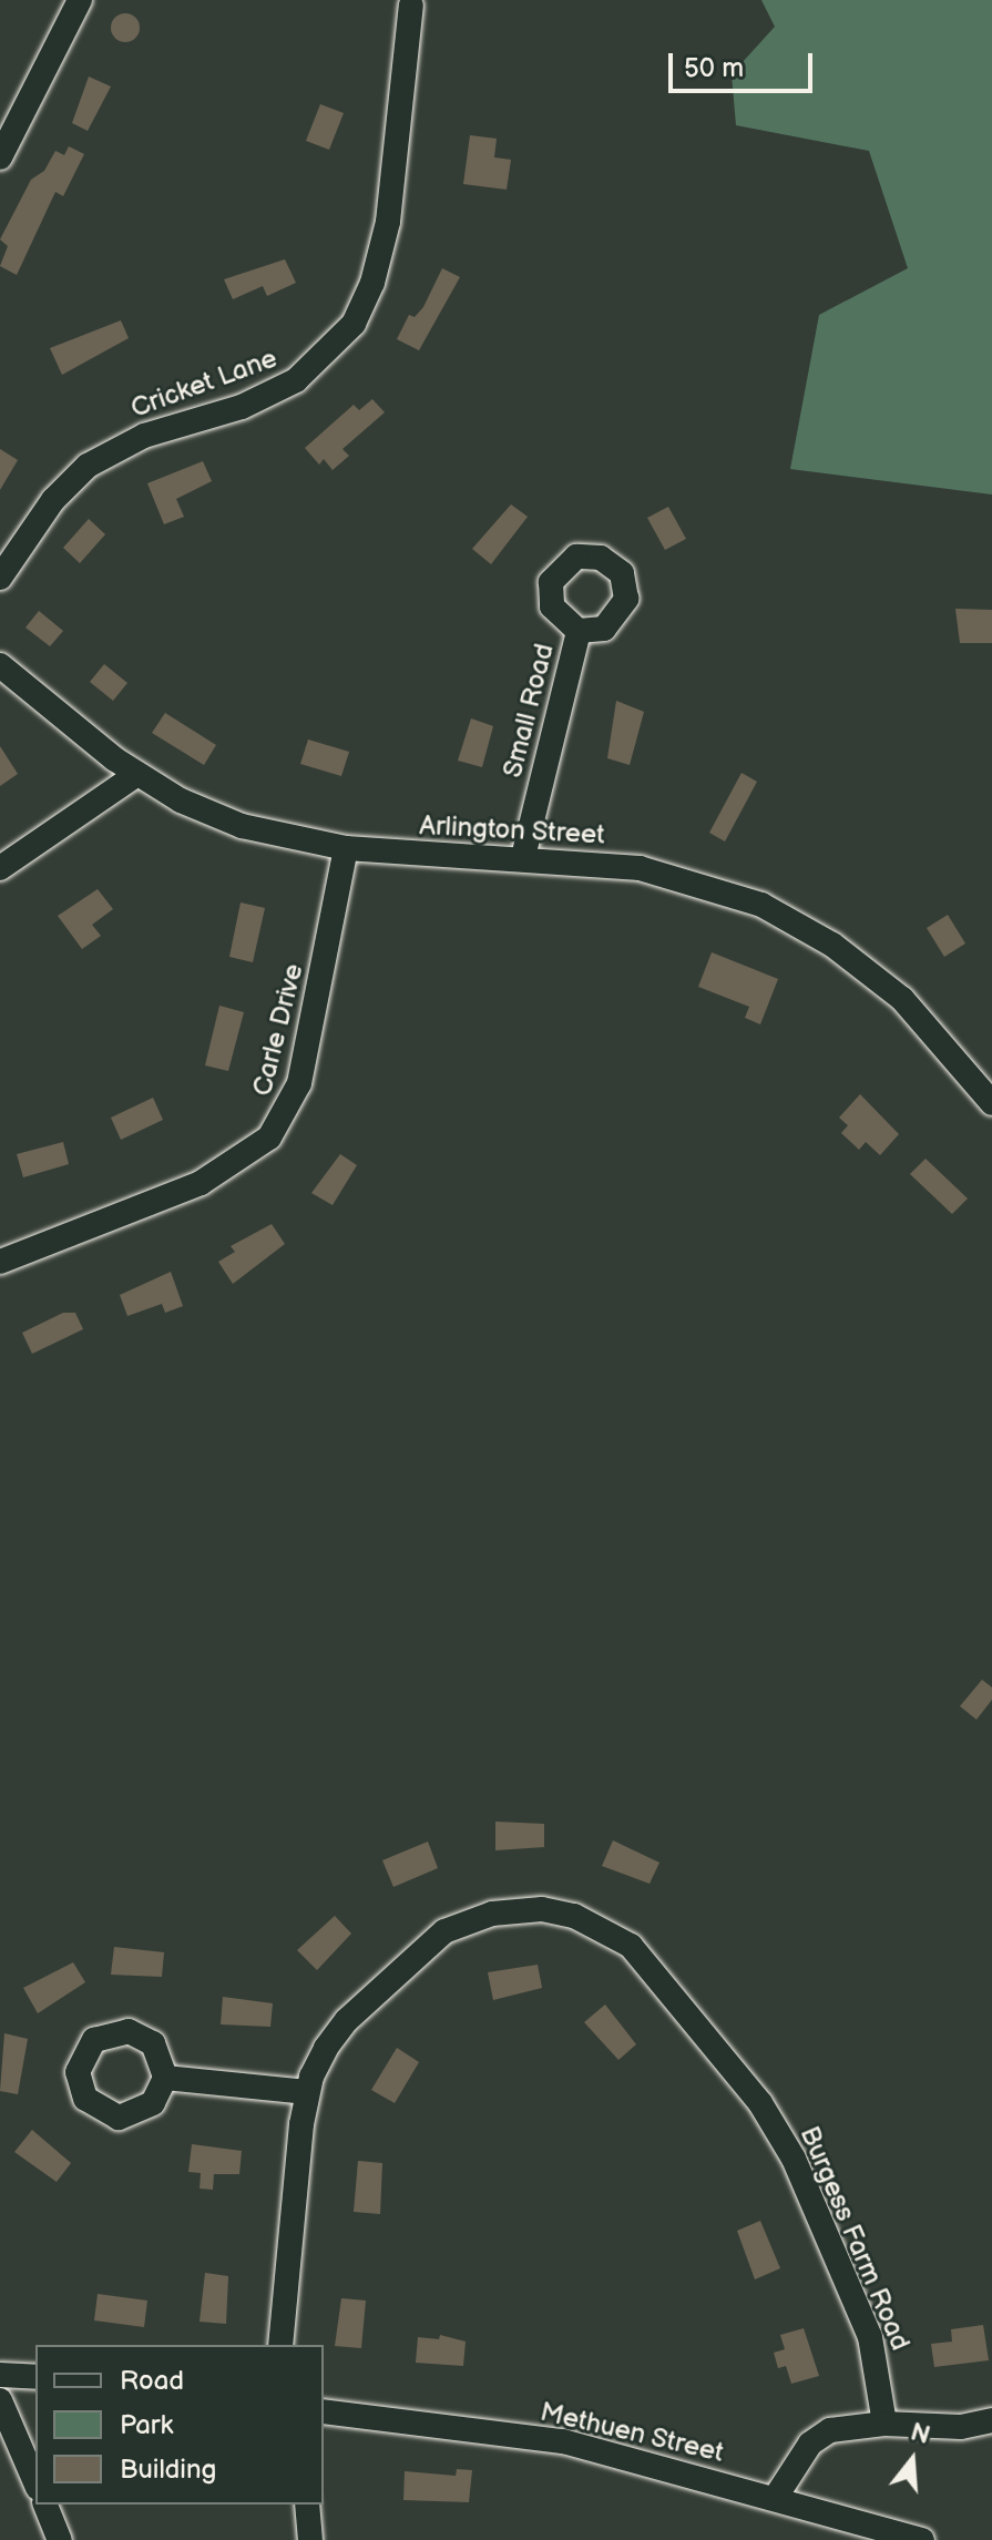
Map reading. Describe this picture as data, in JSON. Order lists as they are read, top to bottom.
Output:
{
  "streets": {
    "street": [
      "Cricket Lane",
      "Small Road",
      "Arlington Street",
      "Carle Drive",
      "Burgess Farm Road",
      "Methuen Street"
    ]
  },
  "crossings": [
    ["Small Road", "Arlington Street"],
    ["Arlington Street", "Carle Drive"]
  ],
  "legend": ["Road", "Park", "Building"],
  "scale_bar": "50 m",
  "north": "top"
}
